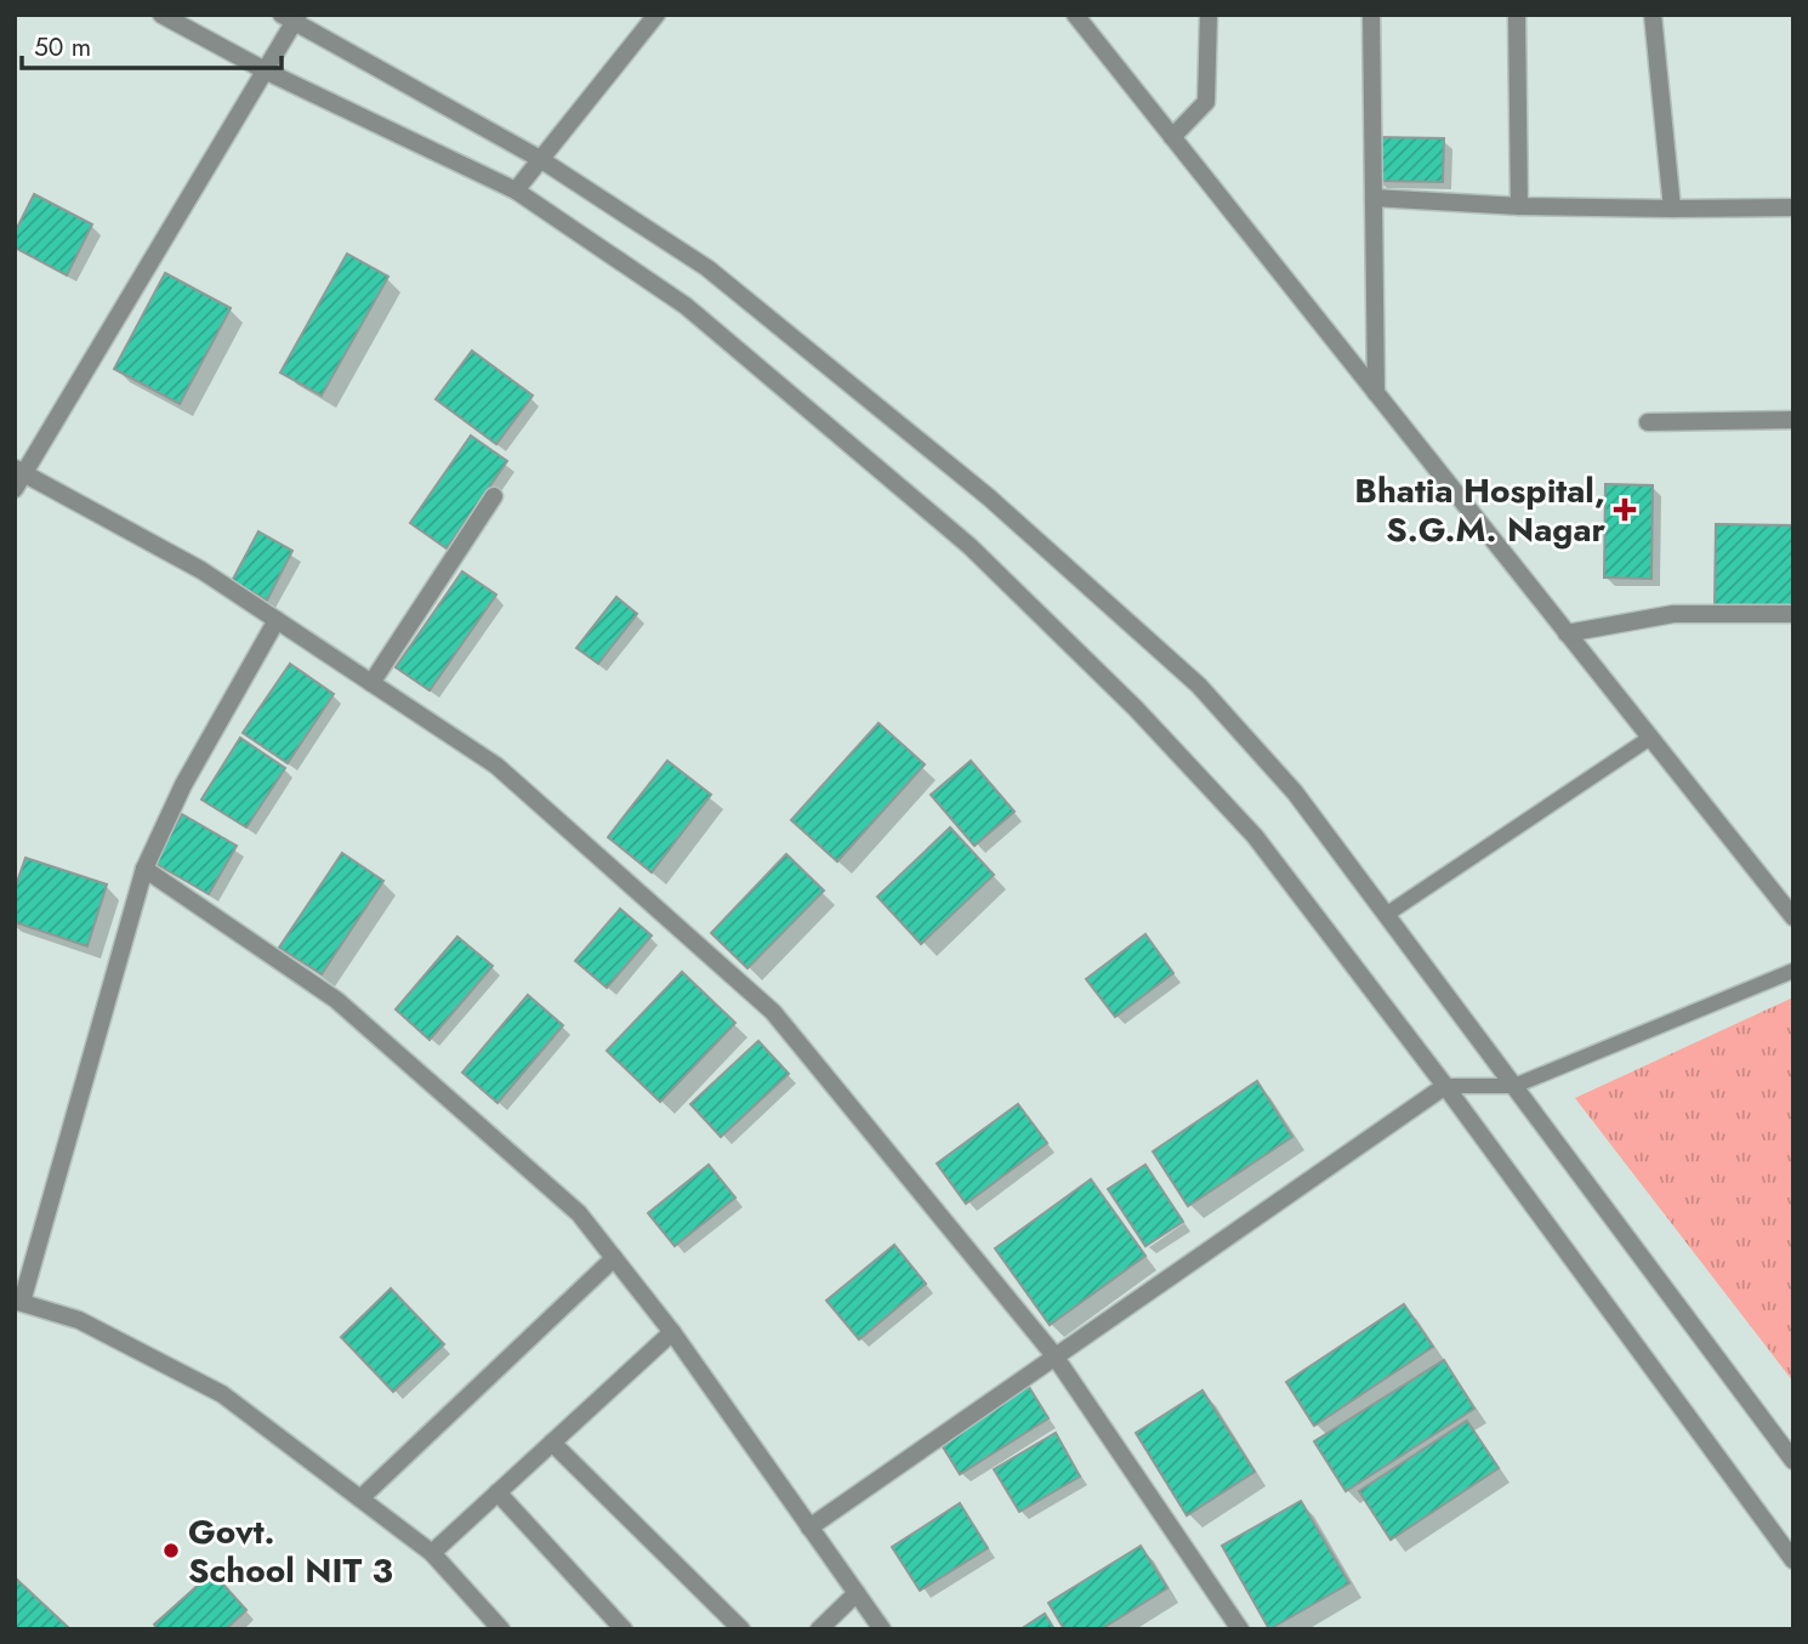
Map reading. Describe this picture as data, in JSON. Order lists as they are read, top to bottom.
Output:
{
  "places": {
    "health": ["Bhatia Hospital, S.G.M. Nagar"],
    "other": ["Govt. School NIT 3"]
  },
  "scale_bar": "50 m"
}
